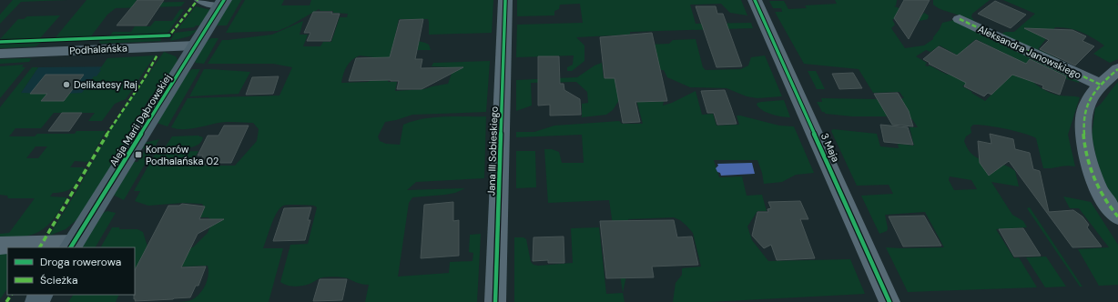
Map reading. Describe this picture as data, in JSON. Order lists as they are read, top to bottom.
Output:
{
  "streets": {
    "street": [
      "Podhalańska",
      "Aleksandra Janowskiego",
      "Aleja Marii Dąbrowskiej",
      "3 Maja",
      "Jana III Sobieskiego"
    ]
  },
  "crossings": [
    ["Podhalańska", "Aleja Marii Dąbrowskiej"]
  ],
  "places": {
    "other": ["Delikatesy Raj"],
    "transit": ["Komorów Podhalańska 02"]
  },
  "legend": ["Droga rowerowa", "Ścieżka"]
}
